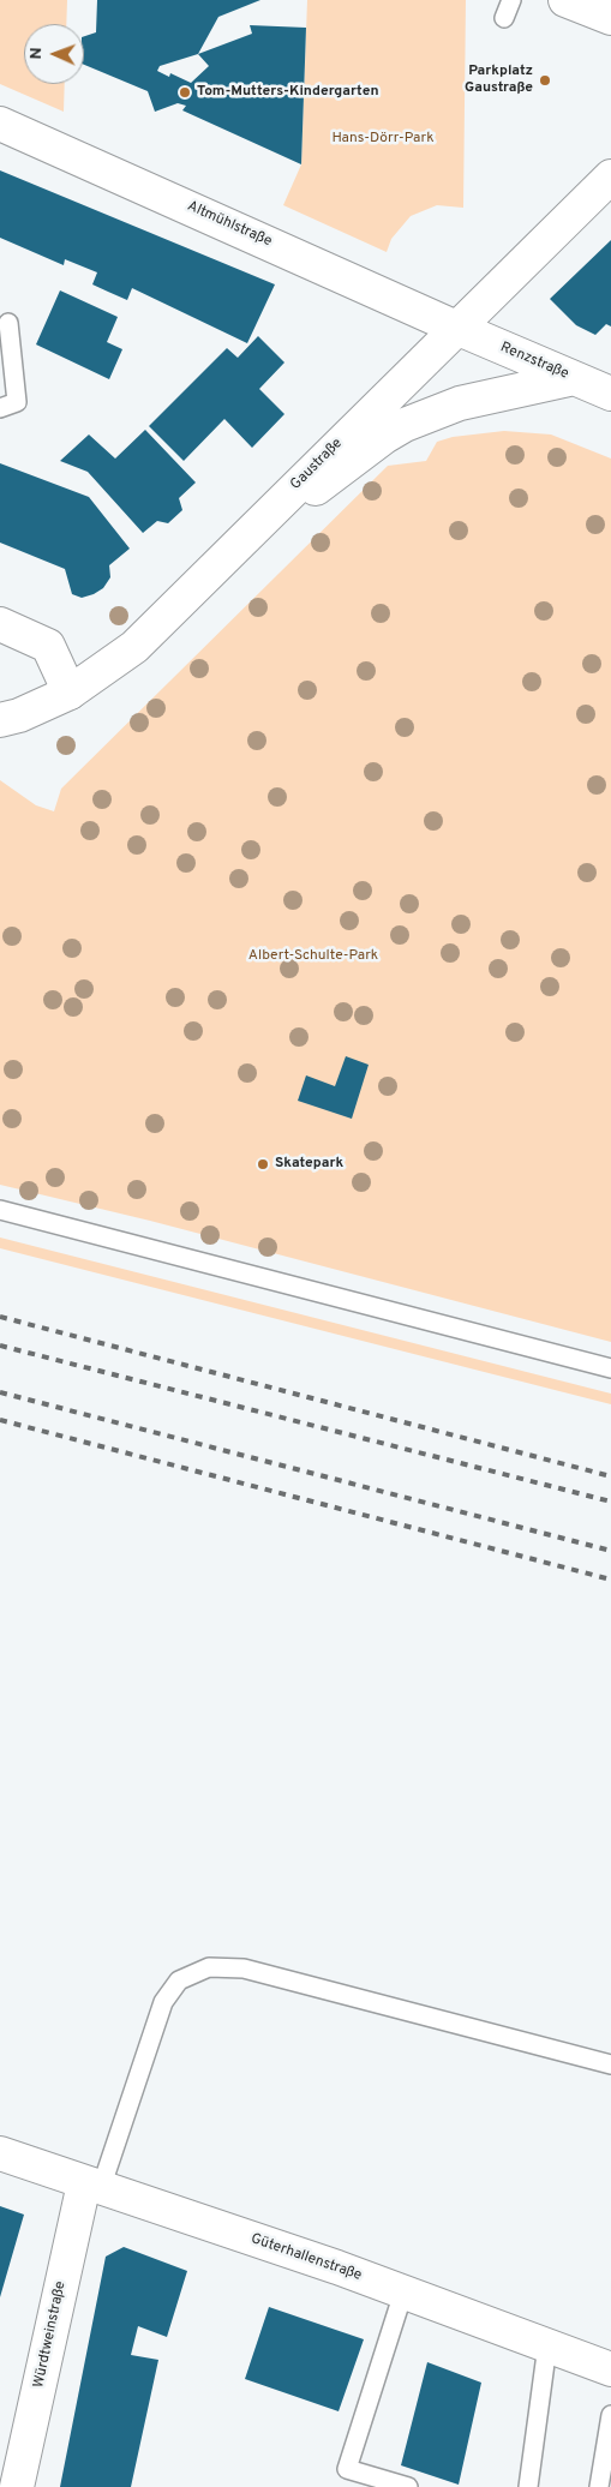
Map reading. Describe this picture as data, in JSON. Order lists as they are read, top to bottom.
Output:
{
  "streets": {
    "street": [
      "Altmühlstraße",
      "Renzstraße",
      "Gaustraße",
      "Güterhallenstraße",
      "Würdtweinstraße"
    ]
  },
  "crossings": [
    ["Altmühlstraße", "Renzstraße"],
    ["Altmühlstraße", "Gaustraße"],
    ["Renzstraße", "Gaustraße"],
    ["Güterhallenstraße", "Würdtweinstraße"]
  ],
  "parks": ["Hans-Dörr-Park", "Albert-Schulte-Park"],
  "places": ["Parkplatz Gaustraße", "Tom-Mutters-Kindergarten", "Skatepark"],
  "north": "left"
}
